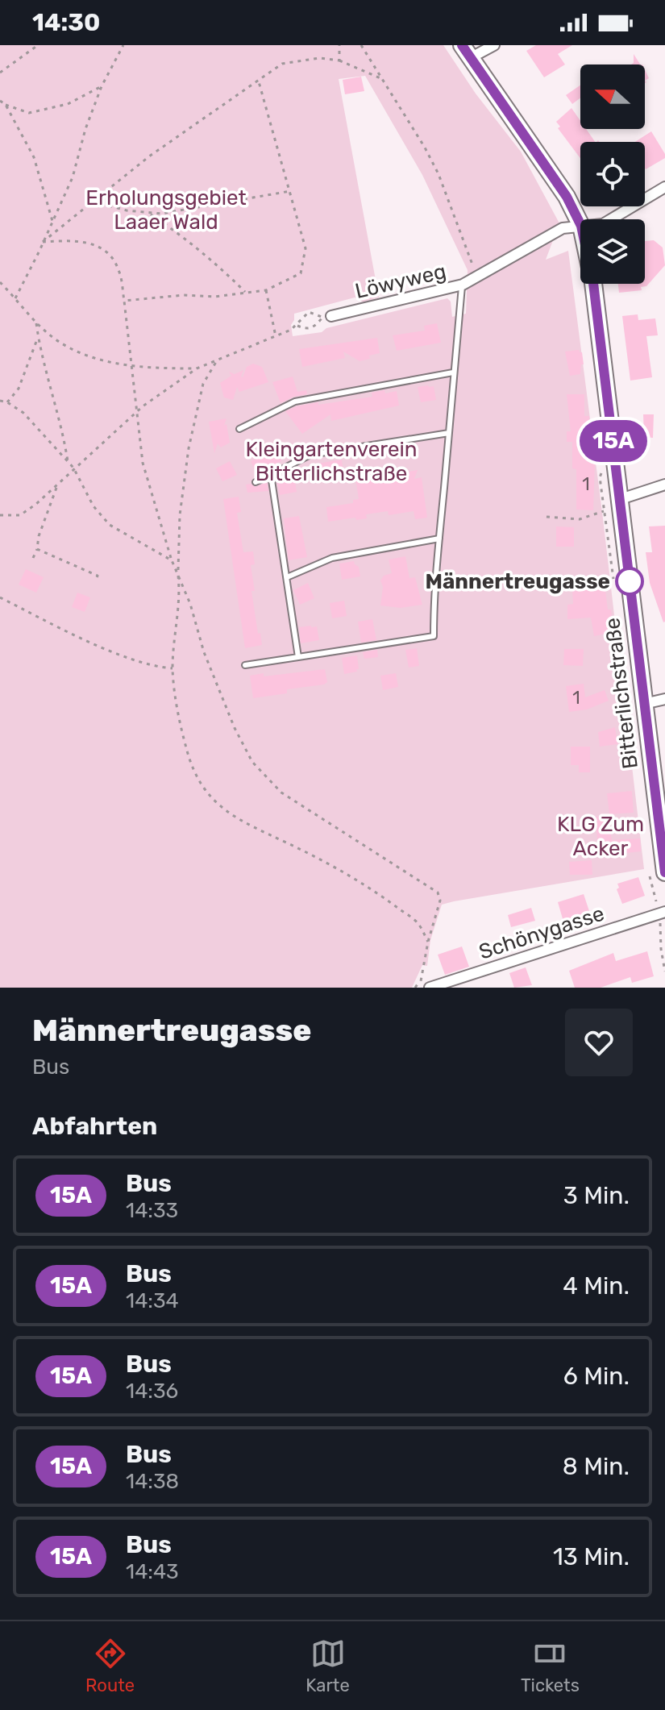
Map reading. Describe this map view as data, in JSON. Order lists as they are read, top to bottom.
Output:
{
  "streets": {
    "main road": ["Bitterlichstraße"],
    "street": ["Löwyweg", "Schönygasse"]
  },
  "parks": ["Erholungsgebiet Laaer Wald", "Kleingartenverein Bitterlichstraße", "KLG Zum Acker"],
  "places": ["Männertreugasse"],
  "lines": ["bus line 15A"],
  "house_numbers": ["1", "1"],
  "north": "left",
  "page": {
    "status": "14:30",
    "on_map": "15A",
    "heading": [
      ["Männertreugasse", "Bus"],
      "Abfahrten"
    ],
    "list": [
      {
        "mark": "15A",
        "name": "Bus",
        "note": "14:33",
        "value": "3 Min."
      },
      {
        "mark": "15A",
        "name": "Bus",
        "note": "14:34",
        "value": "4 Min."
      },
      {
        "mark": "15A",
        "name": "Bus",
        "note": "14:36",
        "value": "6 Min."
      },
      {
        "mark": "15A",
        "name": "Bus",
        "note": "14:38",
        "value": "8 Min."
      },
      {
        "mark": "15A",
        "name": "Bus",
        "note": "14:43",
        "value": "13 Min."
      }
    ],
    "tabs": ["Route", "Karte", "Tickets"]
  }
}
